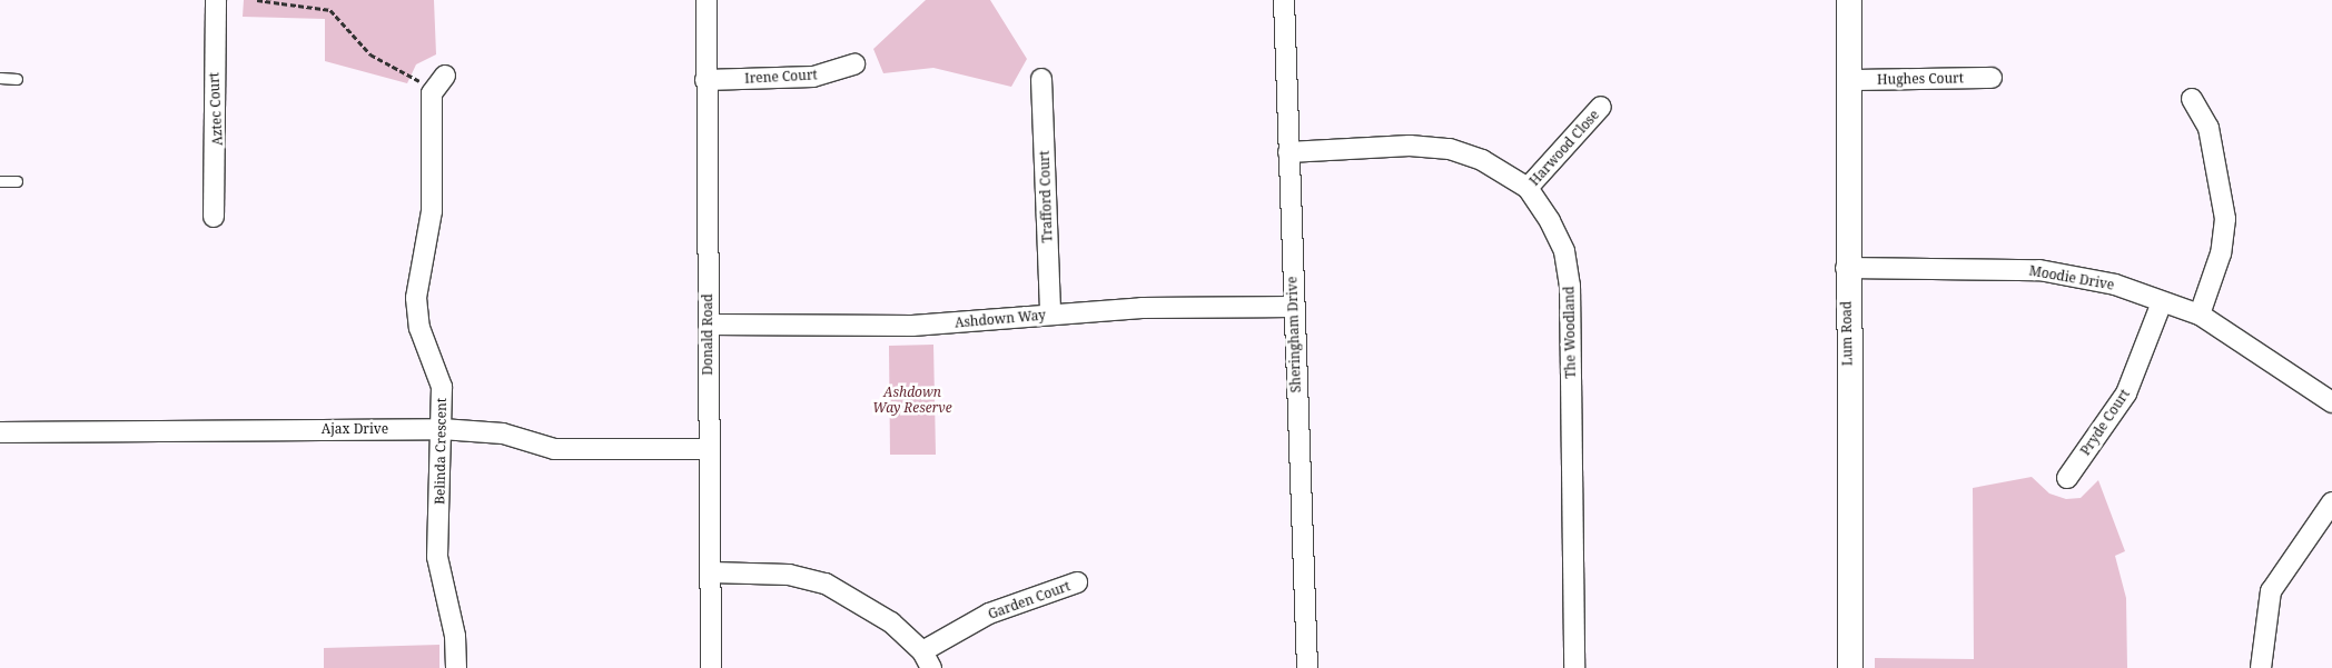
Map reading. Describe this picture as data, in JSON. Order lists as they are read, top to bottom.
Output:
{
  "streets": {
    "street": [
      "Irene Court",
      "Hughes Court",
      "Aztec Court",
      "Harwood Close",
      "Trafford Court",
      "Moodie Drive",
      "Ashdown Way",
      "The Woodland",
      "Lum Road",
      "Donald Road",
      "Sheringham Drive",
      "Pryde Court",
      "Ajax Drive",
      "Belinda Crescent",
      "Garden Court"
    ]
  },
  "crossings": [
    ["Irene Court", "Donald Road"],
    ["Hughes Court", "Lum Road"],
    ["Harwood Close", "The Woodland"],
    ["Trafford Court", "Ashdown Way"],
    ["Moodie Drive", "Lum Road"],
    ["Moodie Drive", "Pryde Court"],
    ["Ashdown Way", "Donald Road"],
    ["Ashdown Way", "Sheringham Drive"],
    ["Donald Road", "Ajax Drive"],
    ["Ajax Drive", "Belinda Crescent"]
  ],
  "parks": ["Ashdown Way Reserve"]
}
